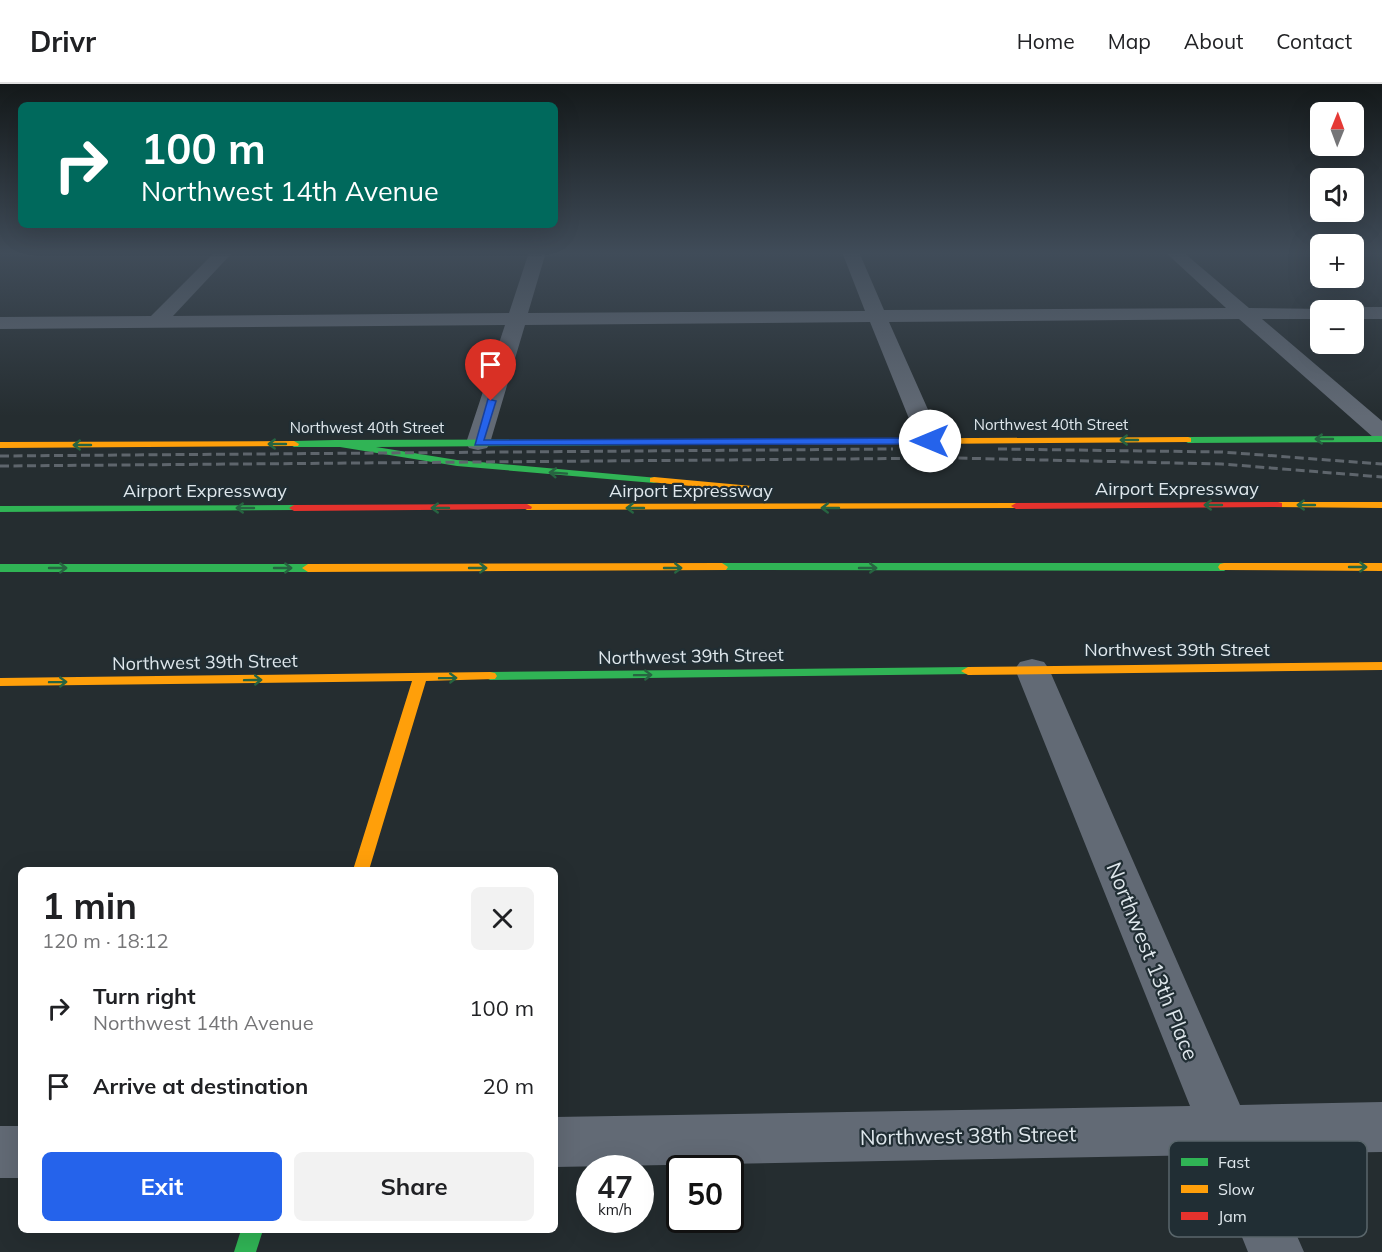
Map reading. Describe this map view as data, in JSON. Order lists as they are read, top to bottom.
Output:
{
  "streets": {
    "main road": ["Northwest 40th Street", "Airport Expressway", "Northwest 39th Street"],
    "street": ["Northwest 13th Place", "Northwest 38th Street"]
  },
  "crossings": [
    ["Northwest 39th Street", "Northwest 13th Place"],
    ["Northwest 13th Place", "Northwest 38th Street"]
  ],
  "one_way": ["Northwest 40th Street"],
  "legend": ["Fast", "Slow", "Jam"],
  "north": "top",
  "page": {
    "header": "Drivr",
    "nav": [
      "Home",
      "Map",
      "About",
      "Contact"
    ],
    "map_buttons": ["+", "−"],
    "turn": ["100 m", "Northwest 14th Avenue"],
    "heading": ["1 min", "120 m · 18:12"],
    "list": [
      {
        "name": "Turn right",
        "note": "Northwest 14th Avenue",
        "value": "100 m"
      },
      {
        "name": "Arrive at destination",
        "value": "20 m"
      }
    ],
    "buttons": ["Exit", "Share"],
    "speed": "47 km/h",
    "limit": "50"
  }
}
